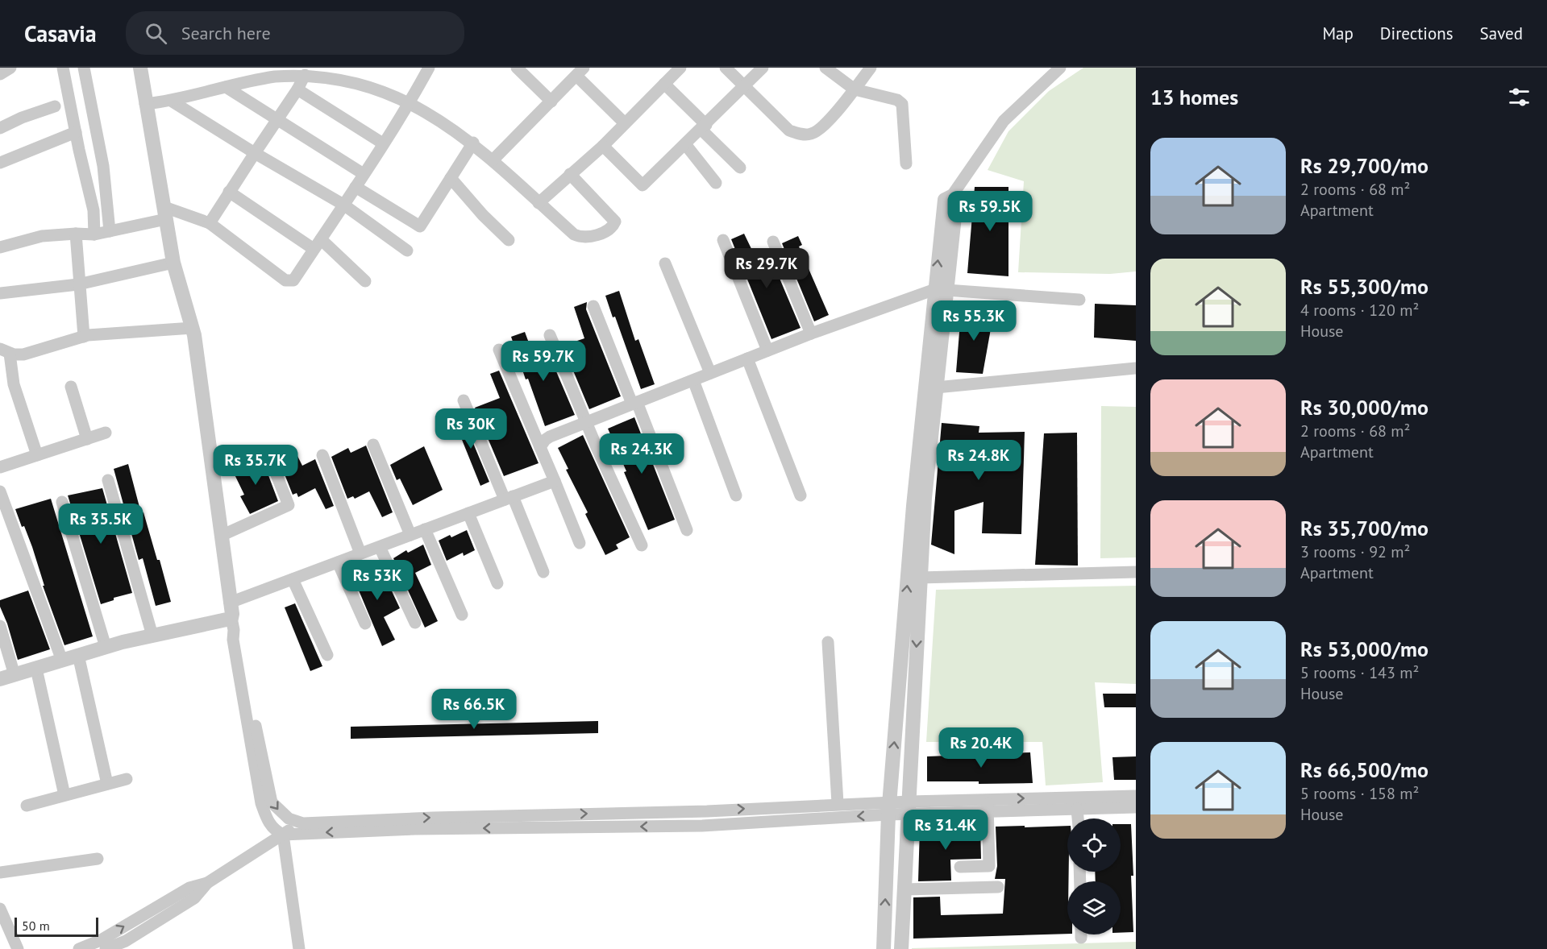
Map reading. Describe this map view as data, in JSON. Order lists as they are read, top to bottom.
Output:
{
  "scale_bar": "50 m",
  "page": {
    "header": "Casavia",
    "search": "Search here",
    "nav": ["Map", "Directions", "Saved"],
    "heading": "13 homes",
    "list": [
      {
        "name": "Rs 29,700/mo",
        "note": "2 rooms · 68 m² · Apartment"
      },
      {
        "name": "Rs 55,300/mo",
        "note": "4 rooms · 120 m² · House"
      },
      {
        "name": "Rs 30,000/mo",
        "note": "2 rooms · 68 m² · Apartment"
      },
      {
        "name": "Rs 35,700/mo",
        "note": "3 rooms · 92 m² · Apartment"
      },
      {
        "name": "Rs 53,000/mo",
        "note": "5 rooms · 143 m² · House"
      },
      {
        "name": "Rs 66,500/mo",
        "note": "5 rooms · 158 m² · House"
      }
    ],
    "price": [
      "Rs 59.5K",
      "Rs 29.7K",
      "Rs 55.3K",
      "Rs 59.7K",
      "Rs 30K",
      "Rs 24.3K",
      "Rs 24.8K",
      "Rs 35.7K",
      "Rs 35.5K",
      "Rs 53K",
      "Rs 66.5K",
      "Rs 20.4K",
      "Rs 31.4K"
    ],
    "scale": "50 m"
  }
}
